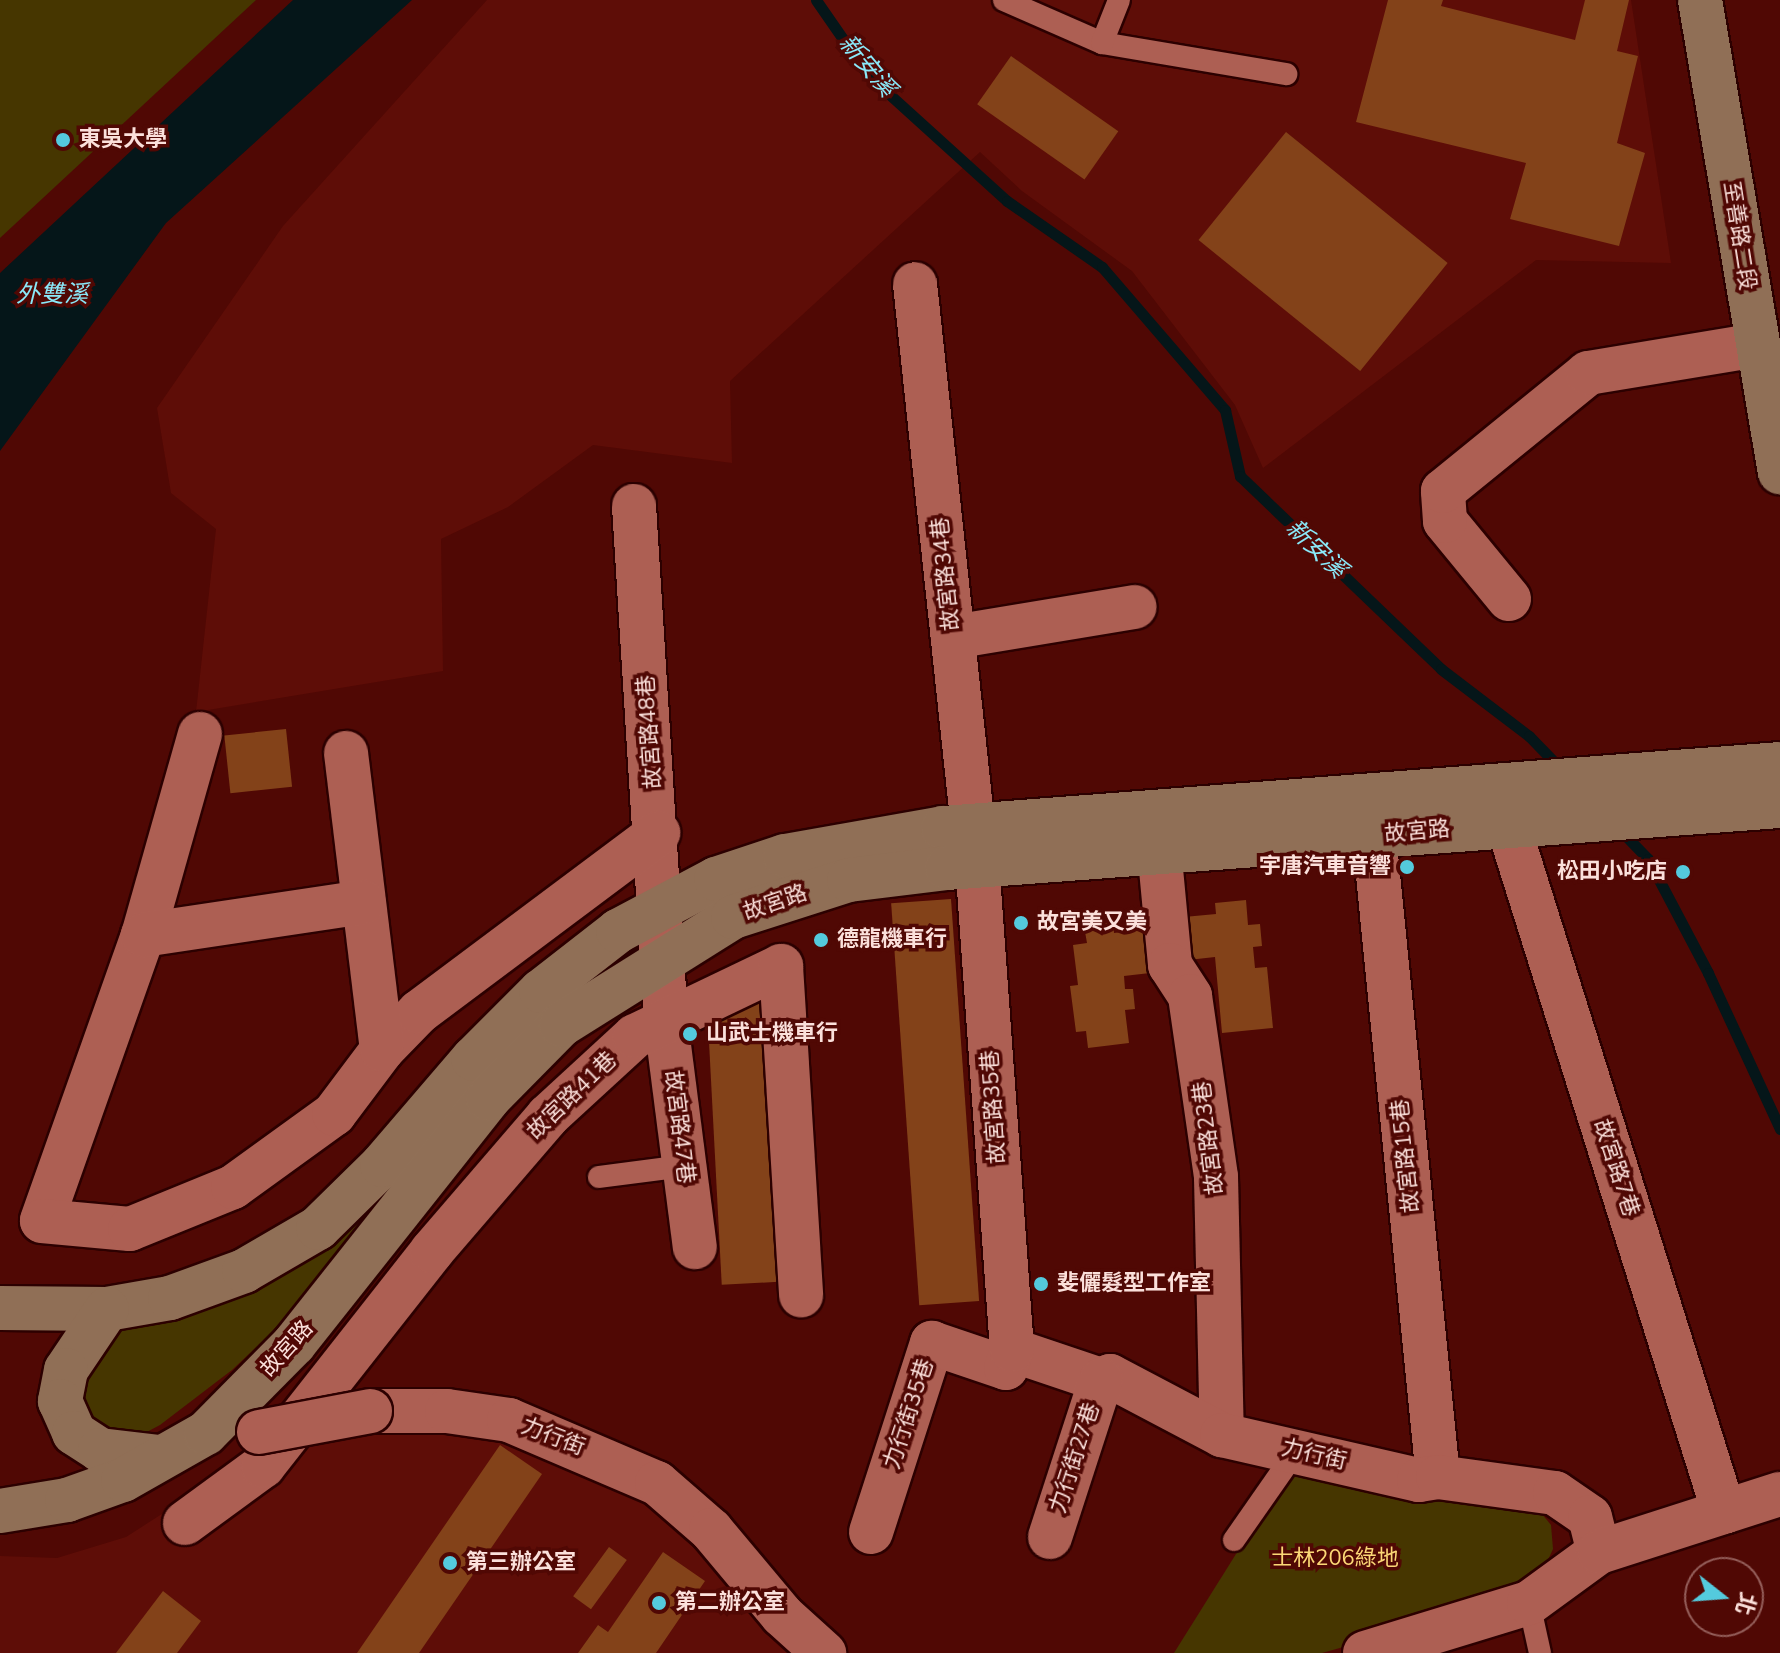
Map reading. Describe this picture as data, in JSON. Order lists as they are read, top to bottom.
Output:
{
  "streets": {
    "main road": ["至善路二段", "故宮路"],
    "street": [
      "故宮路34巷",
      "故宮路48巷",
      "故宮路41巷",
      "故宮路35巷",
      "故宮路47巷",
      "故宮路23巷",
      "故宮路15巷",
      "故宮路7巷",
      "力行街35巷",
      "力行街",
      "力行街27巷"
    ]
  },
  "crossings": [
    ["故宮路34巷", "故宮路"],
    ["故宮路34巷", "故宮路35巷"],
    ["故宮路48巷", "故宮路"],
    ["故宮路48巷", "故宮路47巷"],
    ["故宮路", "故宮路35巷"],
    ["故宮路", "故宮路47巷"],
    ["故宮路", "故宮路23巷"],
    ["故宮路", "故宮路15巷"],
    ["故宮路", "故宮路7巷"],
    ["故宮路", "力行街"],
    ["故宮路41巷", "故宮路47巷"],
    ["故宮路35巷", "力行街35巷"],
    ["故宮路35巷", "力行街"],
    ["故宮路23巷", "力行街"],
    ["故宮路15巷", "力行街"],
    ["力行街35巷", "力行街"],
    ["力行街", "力行街27巷"]
  ],
  "water": ["新安溪", "外雙溪"],
  "parks": ["士林206綠地"],
  "places": [
    "東吳大學",
    "宇唐汽車音響",
    "松田小吃店",
    "故宮美又美",
    "德龍機車行",
    "山武士機車行",
    "斐儷髮型工作室",
    "第三辦公室",
    "第二辦公室"
  ],
  "north": "right"
}
